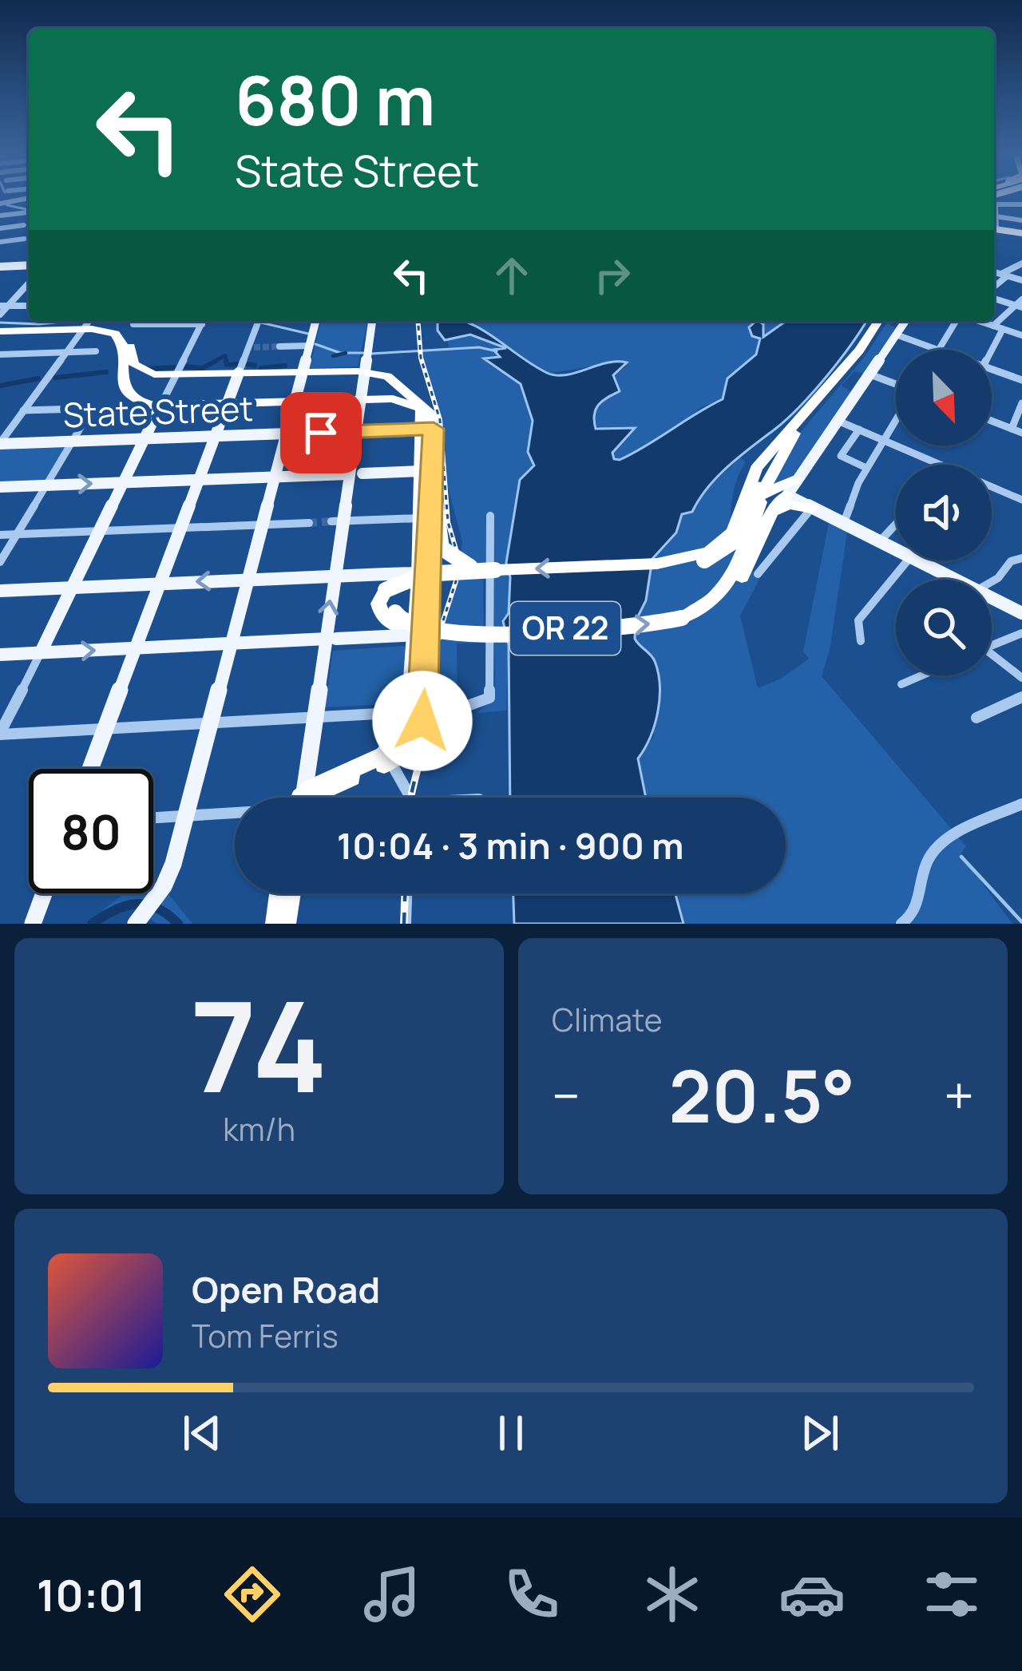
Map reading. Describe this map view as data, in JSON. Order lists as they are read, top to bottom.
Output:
{
  "streets": {
    "highway": ["OR 22"],
    "main road": ["State Street"]
  },
  "crossings": [
    ["State Street", "OR 22"]
  ],
  "north": "bottom right",
  "page": {
    "turn": ["680 m", "State Street"],
    "limit": "80",
    "trip": "10:04 · 3 min · 900 m",
    "tile": [
      ["74", "km/h"],
      "Climate"
    ],
    "heat": ["−", "20.5°", "+"],
    "song": ["Open Road", "Tom Ferris"],
    "tabs": "10:01"
  }
}
